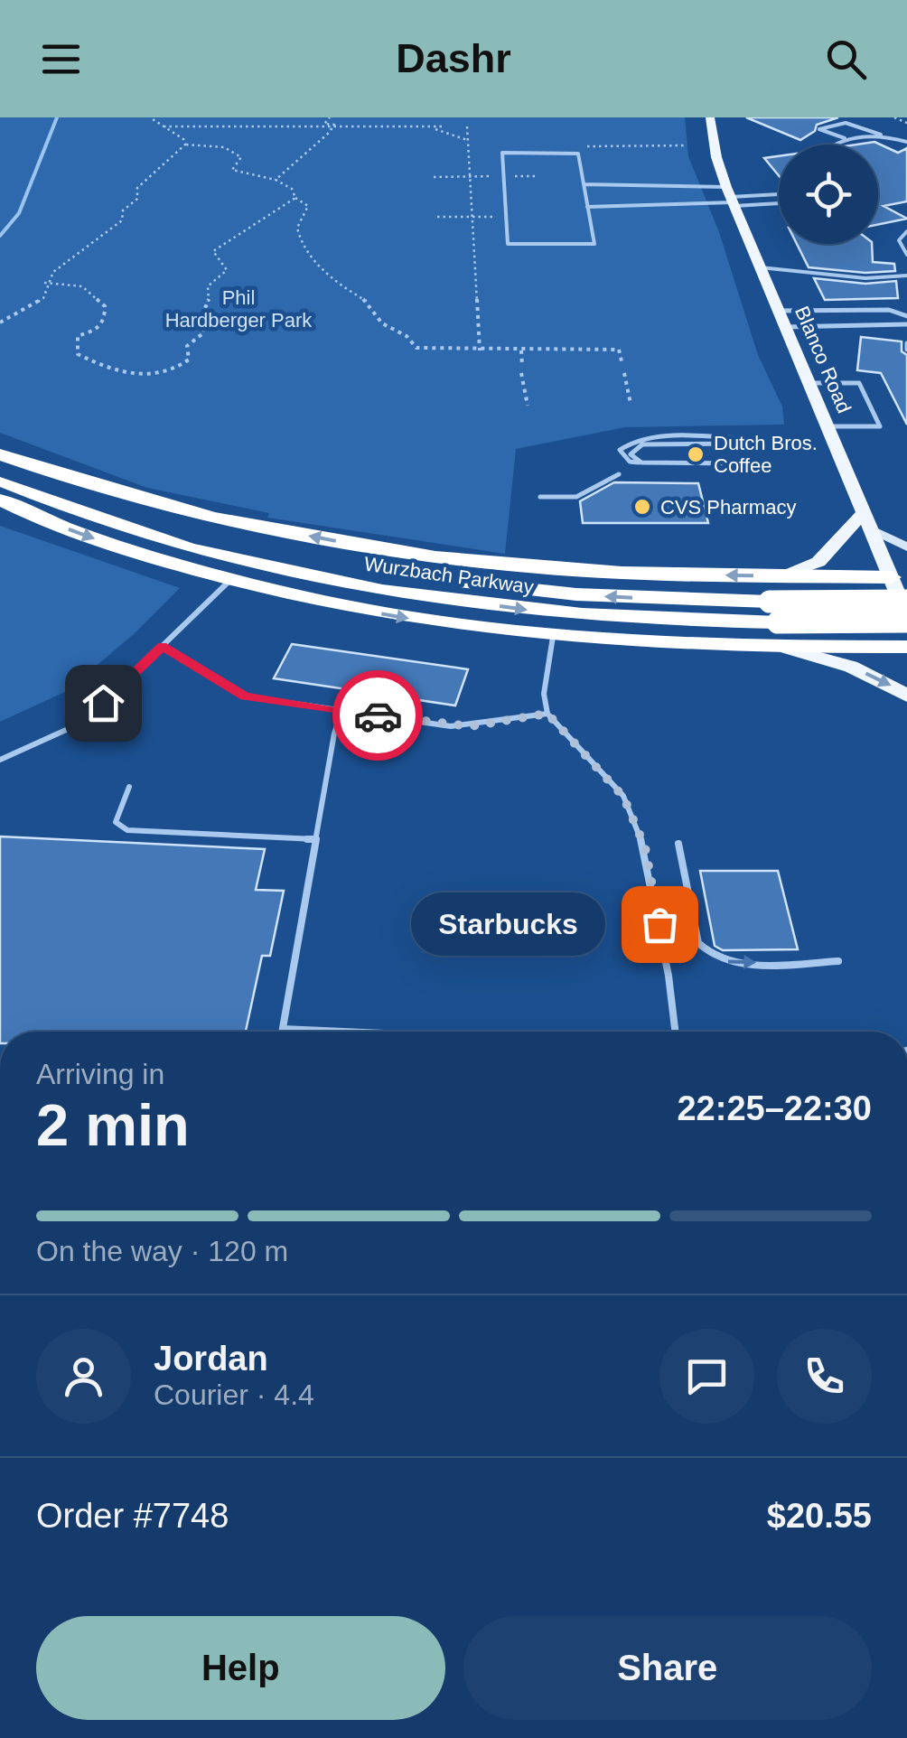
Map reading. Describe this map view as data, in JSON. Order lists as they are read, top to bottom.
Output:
{
  "streets": {
    "highway": ["Wurzbach Parkway"],
    "main road": ["Blanco Road"]
  },
  "crossings": [
    ["Blanco Road", "Wurzbach Parkway"]
  ],
  "parks": ["Phil Hardberger Park"],
  "places": ["Dutch Bros. Coffee", "CVS Pharmacy", "Starbucks"],
  "page": {
    "header": "Dashr",
    "bubble": "Starbucks",
    "heading": ["2 min", "Arriving in", "22:25–22:30"],
    "panel": [
      "Jordan",
      "Courier · 4.4",
      "Order #7748",
      "$20.55"
    ],
    "bar": "On the way · 120 m",
    "buttons": ["Help", "Share"]
  }
}
